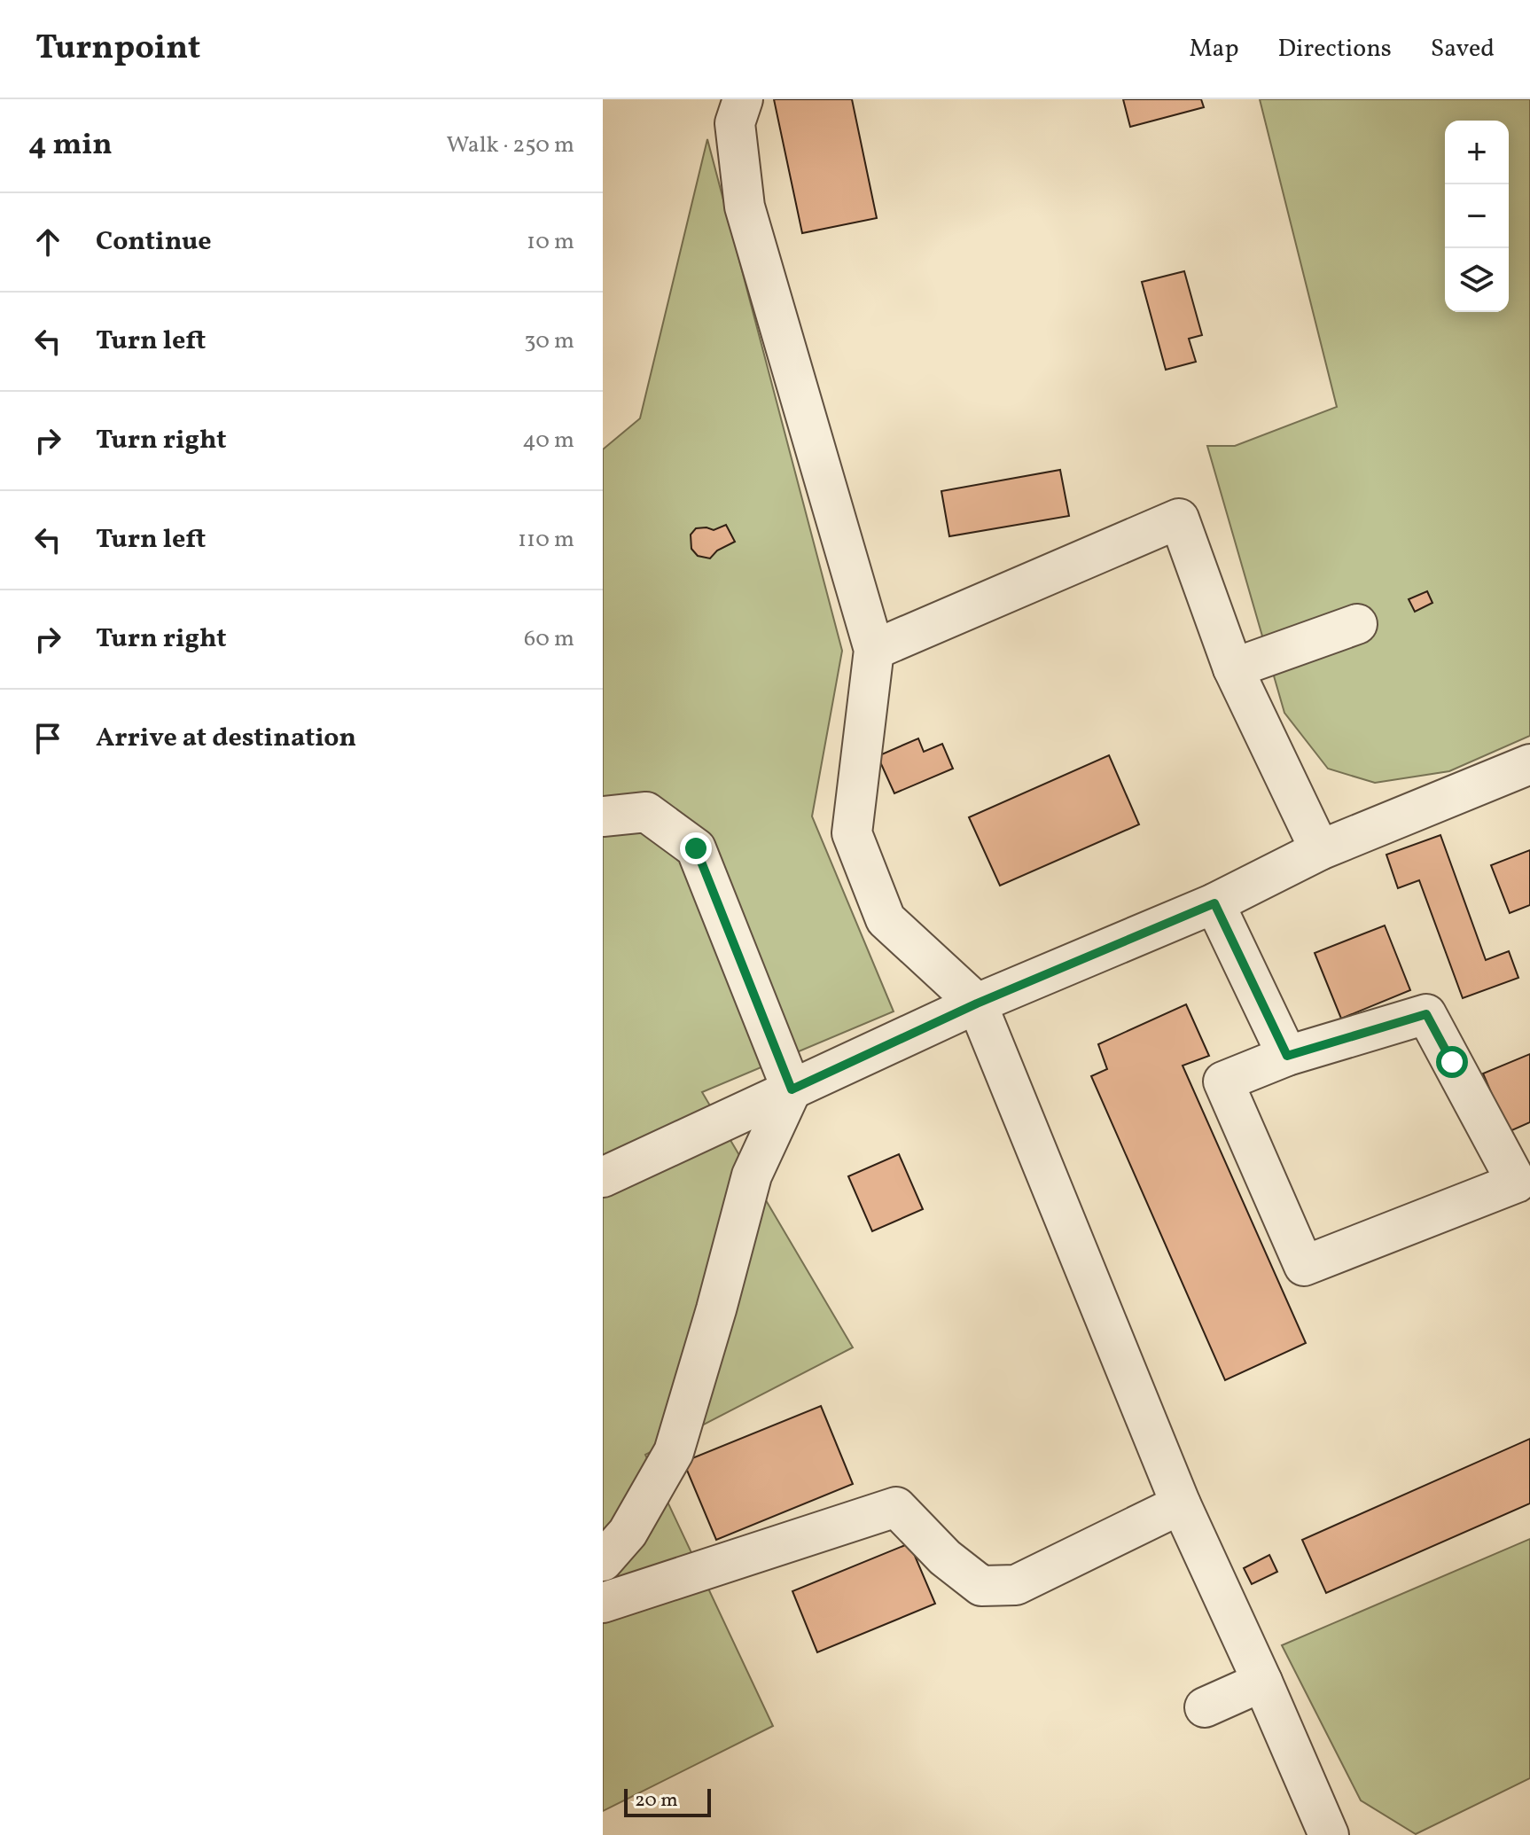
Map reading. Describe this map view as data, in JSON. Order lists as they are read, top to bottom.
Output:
{
  "scale_bar": "20 m",
  "page": {
    "header": "Turnpoint",
    "nav": ["Map", "Directions", "Saved"],
    "heading": ["4 min", "Walk · 250 m"],
    "map_buttons": ["+", "−"],
    "list": [
      ["Continue", "10 m"],
      ["Turn left", "30 m"],
      ["Turn right", "40 m"],
      ["Turn left", "110 m"],
      ["Turn right", "60 m"],
      "Arrive at destination"
    ],
    "scale": "20 m"
  }
}
